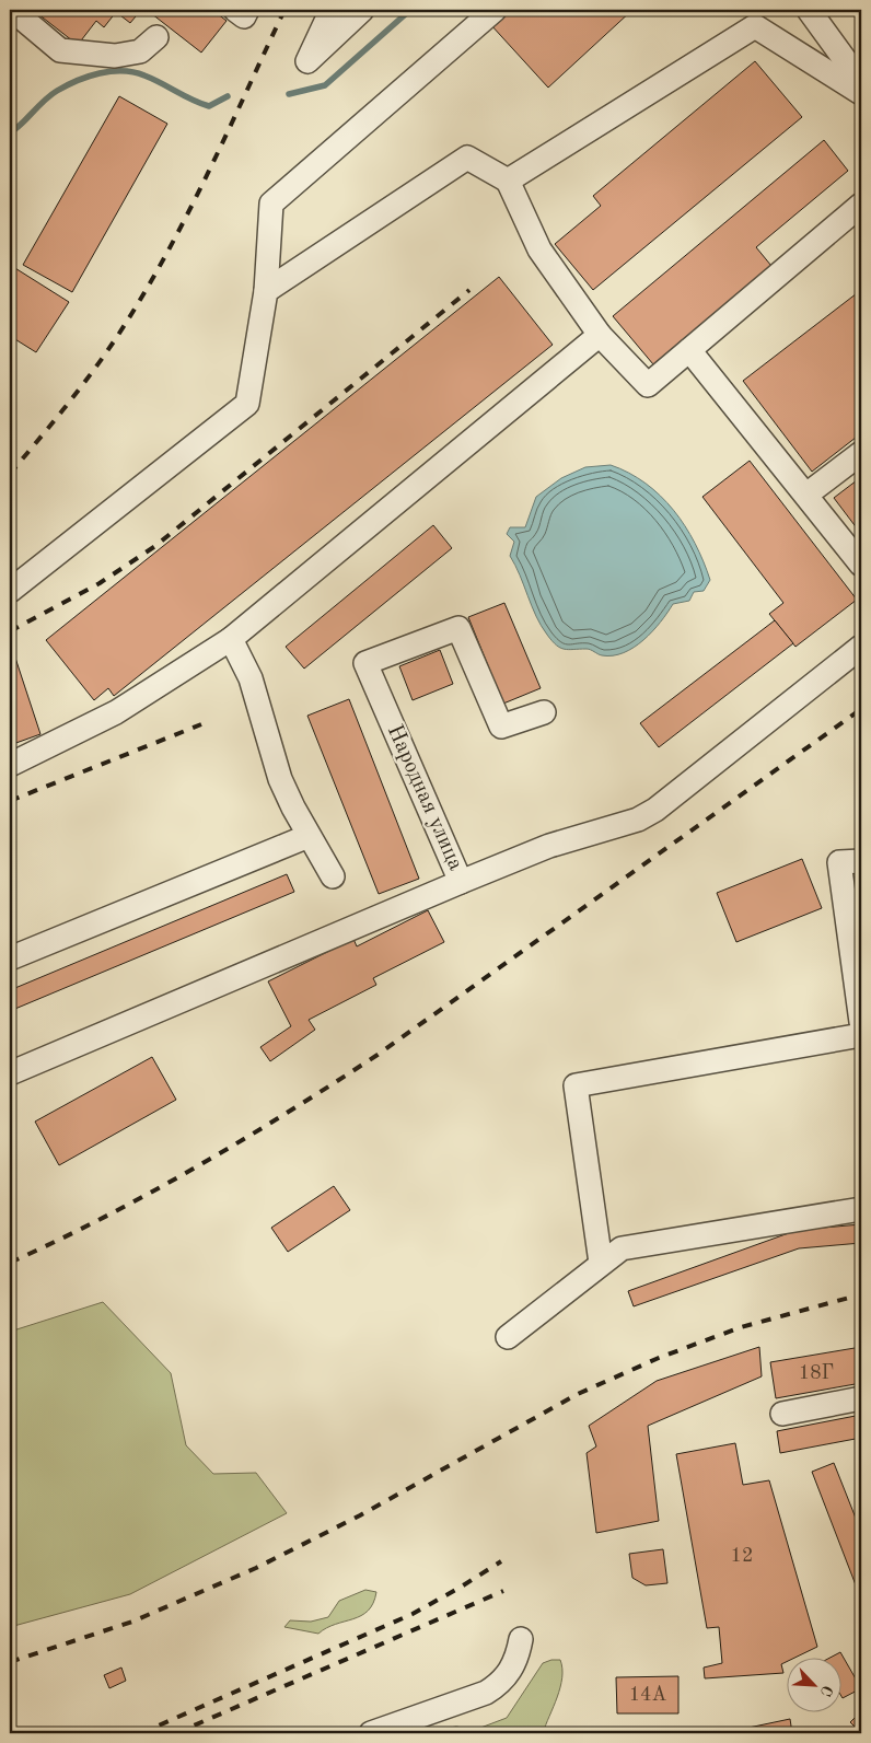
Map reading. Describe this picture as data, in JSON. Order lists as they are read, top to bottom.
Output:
{
  "streets": {
    "lane": ["Народная улица"]
  },
  "house_numbers": ["18Г", "12", "14А"],
  "north": "bottom right"
}
